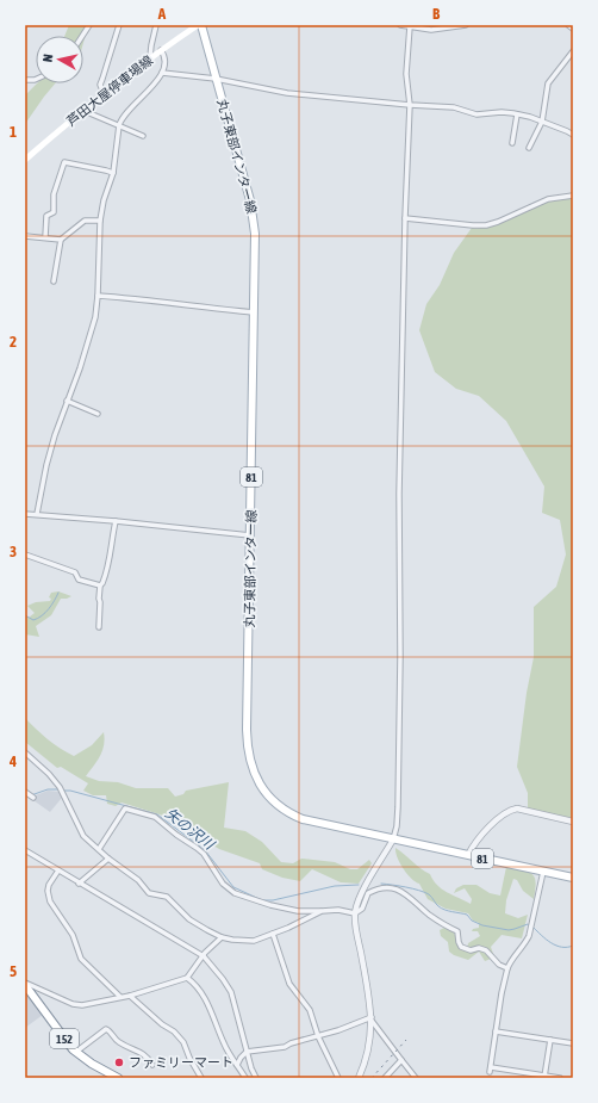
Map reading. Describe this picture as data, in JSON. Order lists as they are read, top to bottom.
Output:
{
  "streets": {
    "main road": [
      "芦田大屋停車場線",
      "丸子東部インター線",
      "81",
      "152"
    ]
  },
  "water": ["矢の沢川"],
  "places": ["ファミリーマート"],
  "north": "left",
  "grid": {
    "columns": ["A", "B"],
    "rows": [
      "1",
      "2",
      "3",
      "4",
      "5"
    ]
  }
}
